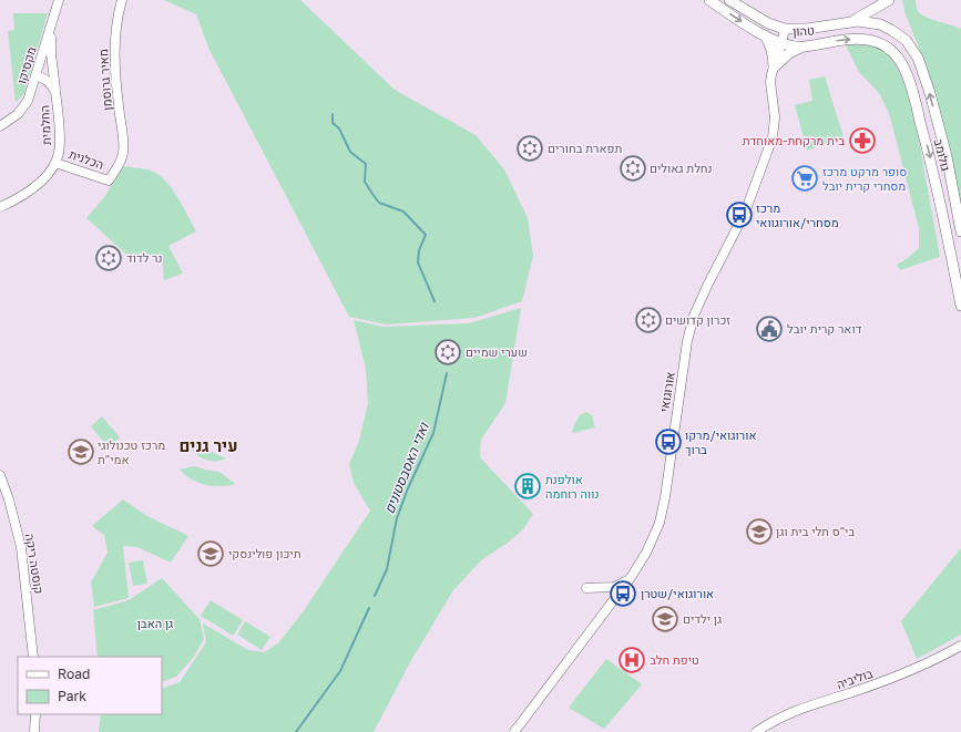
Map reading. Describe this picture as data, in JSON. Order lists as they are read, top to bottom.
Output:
{
  "streets": {
    "main road": ["טהון", "גולומב"],
    "street": [
      "מקסיקו",
      "מאיר גרוסמן",
      "החלמית",
      "הכלנית",
      "אורוגואי",
      "קוסטה ריקה",
      "בוליביה"
    ]
  },
  "crossings": [
    ["טהון", "גולומב"],
    ["טהון", "אורוגואי"],
    ["מקסיקו", "החלמית"],
    ["מאיר גרוסמן", "הכלנית"],
    ["החלמית", "הכלנית"]
  ],
  "districts": ["עיר גנים"],
  "water": ["ואדי האסבסטונים"],
  "parks": ["גן האבן"],
  "places": {
    "pharmacy": ["בית מרקחת-מאוחדת"],
    "synagogue": [
      "תפארת בחורים",
      "נחלת גאולים",
      "נר לדוד",
      "זכרון קדושים",
      "שערי שמיים"
    ],
    "supermarket": ["סופר מרקט מרכז מסחרי קרית יובל"],
    "bus stop": ["מרכז מסחרי/אורוגוואי", "אורוגואי/מרקו ברוך", "אורוגואי/שטרן"],
    "public building": ["דואר קרית יובל"],
    "school or university": [
      "מרכז טכנולוגי אמי\"ת",
      "בי\"ס תלי בית וגן",
      "תיכון פולינסקי",
      "גן ילדים"
    ],
    "building": ["אולפנת נווה רוחמה"],
    "hospital": ["טיפת חלב"]
  },
  "legend": ["Road", "Park"]
}
